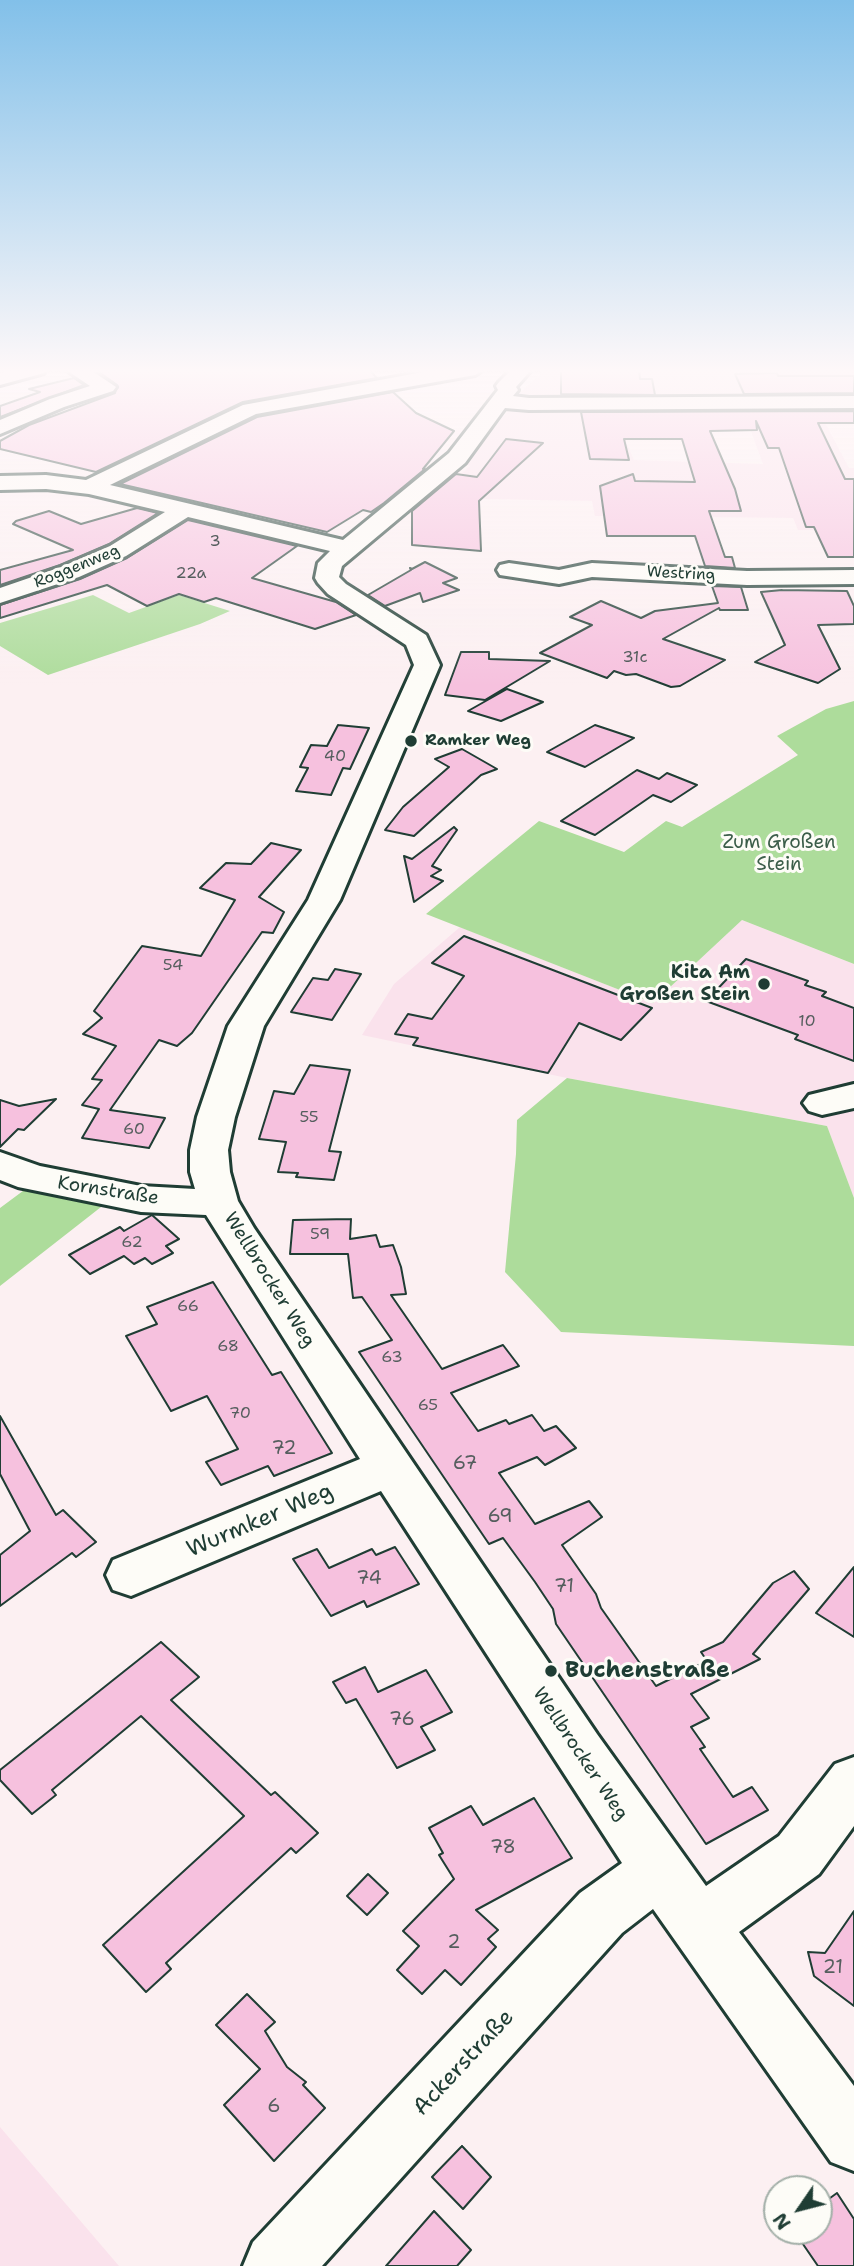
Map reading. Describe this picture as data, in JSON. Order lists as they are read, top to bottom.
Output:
{
  "streets": {
    "street": [
      "Roggenweg",
      "Westring",
      "Kornstraße",
      "Wellbrocker Weg",
      "Wurmker Weg",
      "Ackerstraße"
    ]
  },
  "crossings": [
    ["Kornstraße", "Wellbrocker Weg"],
    ["Wellbrocker Weg", "Wurmker Weg"],
    ["Wellbrocker Weg", "Ackerstraße"]
  ],
  "parks": ["Zum Großen Stein"],
  "places": ["Ramker Weg", "Kita Am Großen Stein", "Buchenstraße"],
  "house_numbers": [
    "3",
    "22a",
    "31c",
    "40",
    "54",
    "10",
    "55",
    "60",
    "59",
    "62",
    "66",
    "68",
    "63",
    "65",
    "70",
    "72",
    "67",
    "69",
    "74",
    "71",
    "76",
    "78",
    "2",
    "21",
    "6"
  ],
  "north": "bottom left"
}
